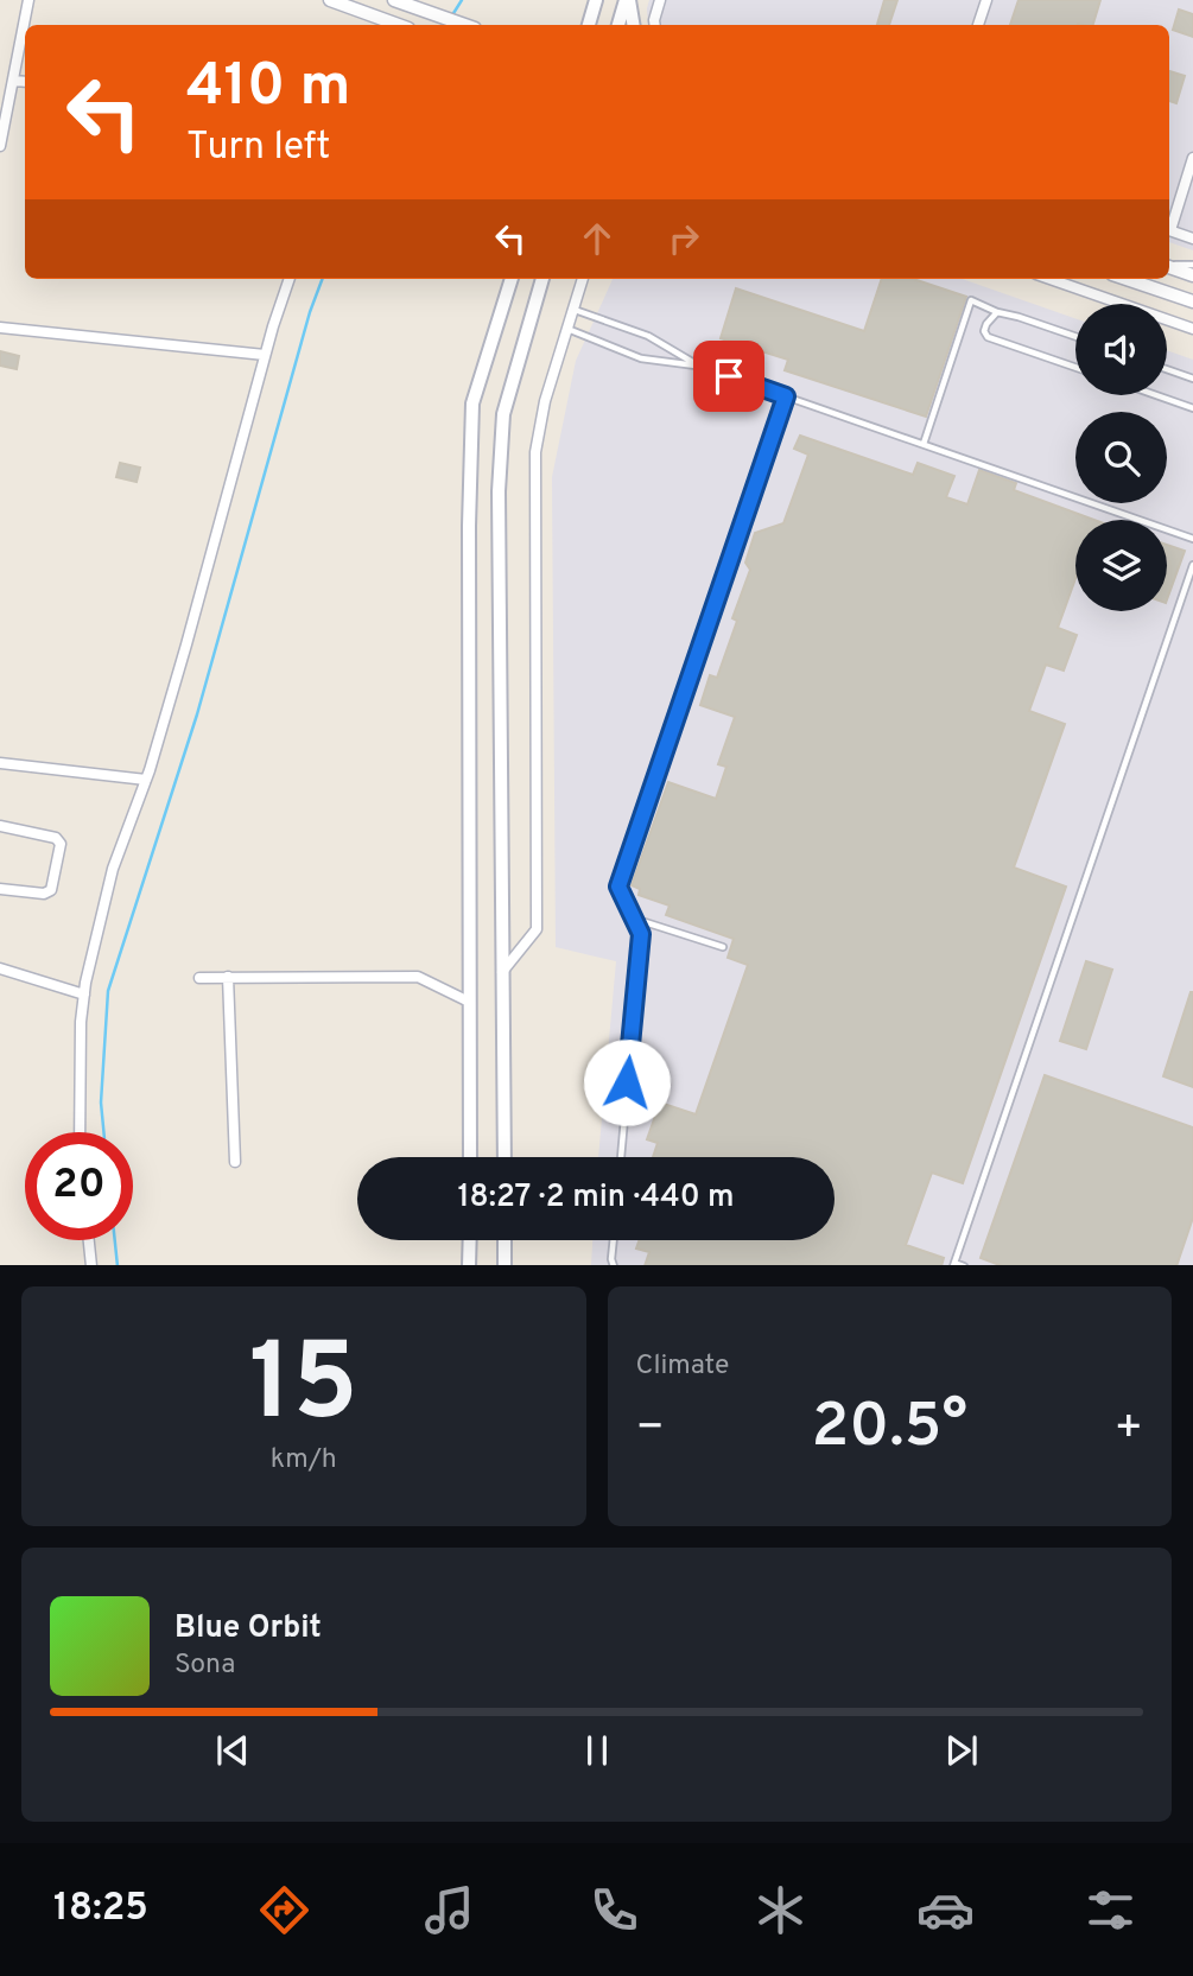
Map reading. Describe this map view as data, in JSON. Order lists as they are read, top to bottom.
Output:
{
  "page": {
    "turn": ["410 m", "Turn left"],
    "limit": "20",
    "trip": "18:27 · 2 min · 440 m",
    "tile": [
      ["15", "km/h"],
      "Climate"
    ],
    "heat": ["−", "20.5°", "+"],
    "song": ["Blue Orbit", "Sona"],
    "tabs": "18:25"
  }
}
